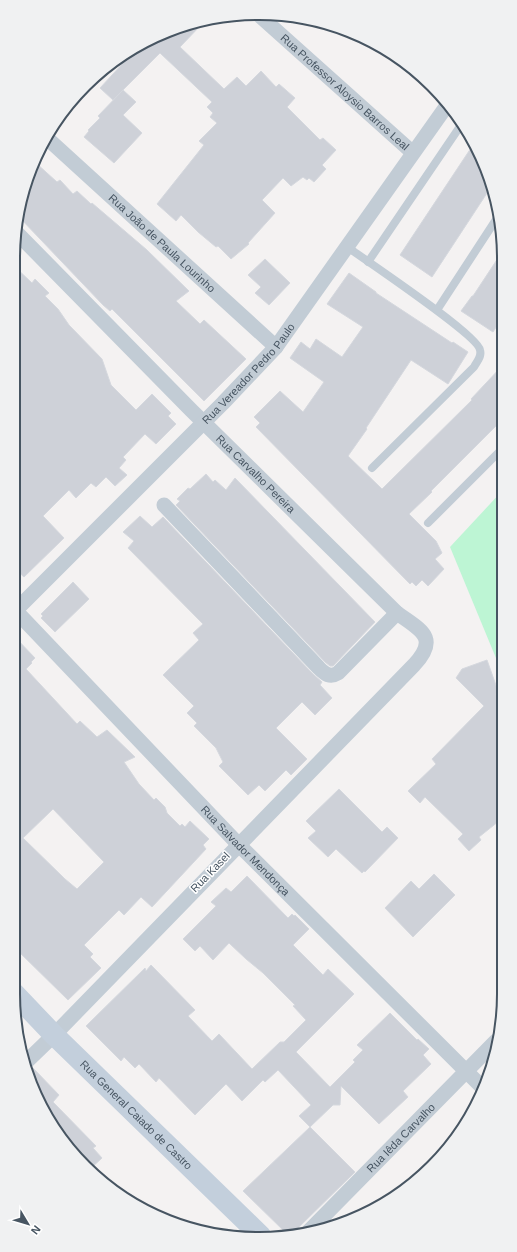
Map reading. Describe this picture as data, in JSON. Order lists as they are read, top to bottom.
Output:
{
  "streets": {
    "street": [
      "Rua Professor Aloysio Barros Leal",
      "Rua João de Paula Lourinho",
      "Rua Vereador Pedro Paulo",
      "Rua Carvalho Pereira",
      "Rua Salvador Mendonça",
      "Rua Kasel",
      "Rua General Caiado de Castro",
      "Rua Iêda Carvalho"
    ]
  },
  "crossings": [
    ["Rua Professor Aloysio Barros Leal", "Rua Vereador Pedro Paulo"],
    ["Rua João de Paula Lourinho", "Rua Vereador Pedro Paulo"],
    ["Rua Vereador Pedro Paulo", "Rua Carvalho Pereira"],
    ["Rua Carvalho Pereira", "Rua Kasel"],
    ["Rua Salvador Mendonça", "Rua Kasel"],
    ["Rua Salvador Mendonça", "Rua Iêda Carvalho"],
    ["Rua Kasel", "Rua General Caiado de Castro"]
  ],
  "north": "bottom right"
}
